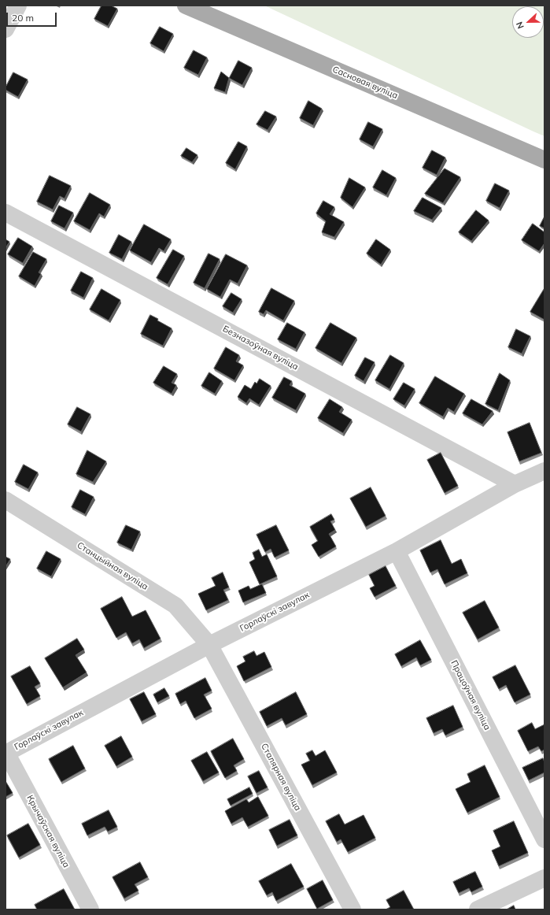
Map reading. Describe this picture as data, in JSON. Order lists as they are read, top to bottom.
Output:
{
  "streets": {
    "main road": ["Сасновая вуліца"],
    "street": [
      "Безназоўная вуліца",
      "Станцыйная вуліца",
      "Горлаўскі завулак",
      "Працоўная вуліца",
      "Сталярная вуліца",
      "Крычаўская вуліца"
    ]
  },
  "crossings": [
    ["Безназоўная вуліца", "Горлаўскі завулак"],
    ["Станцыйная вуліца", "Горлаўскі завулак"],
    ["Станцыйная вуліца", "Сталярная вуліца"],
    ["Горлаўскі завулак", "Працоўная вуліца"],
    ["Горлаўскі завулак", "Сталярная вуліца"],
    ["Горлаўскі завулак", "Крычаўская вуліца"]
  ],
  "scale_bar": "20 m",
  "north": "left"
}
